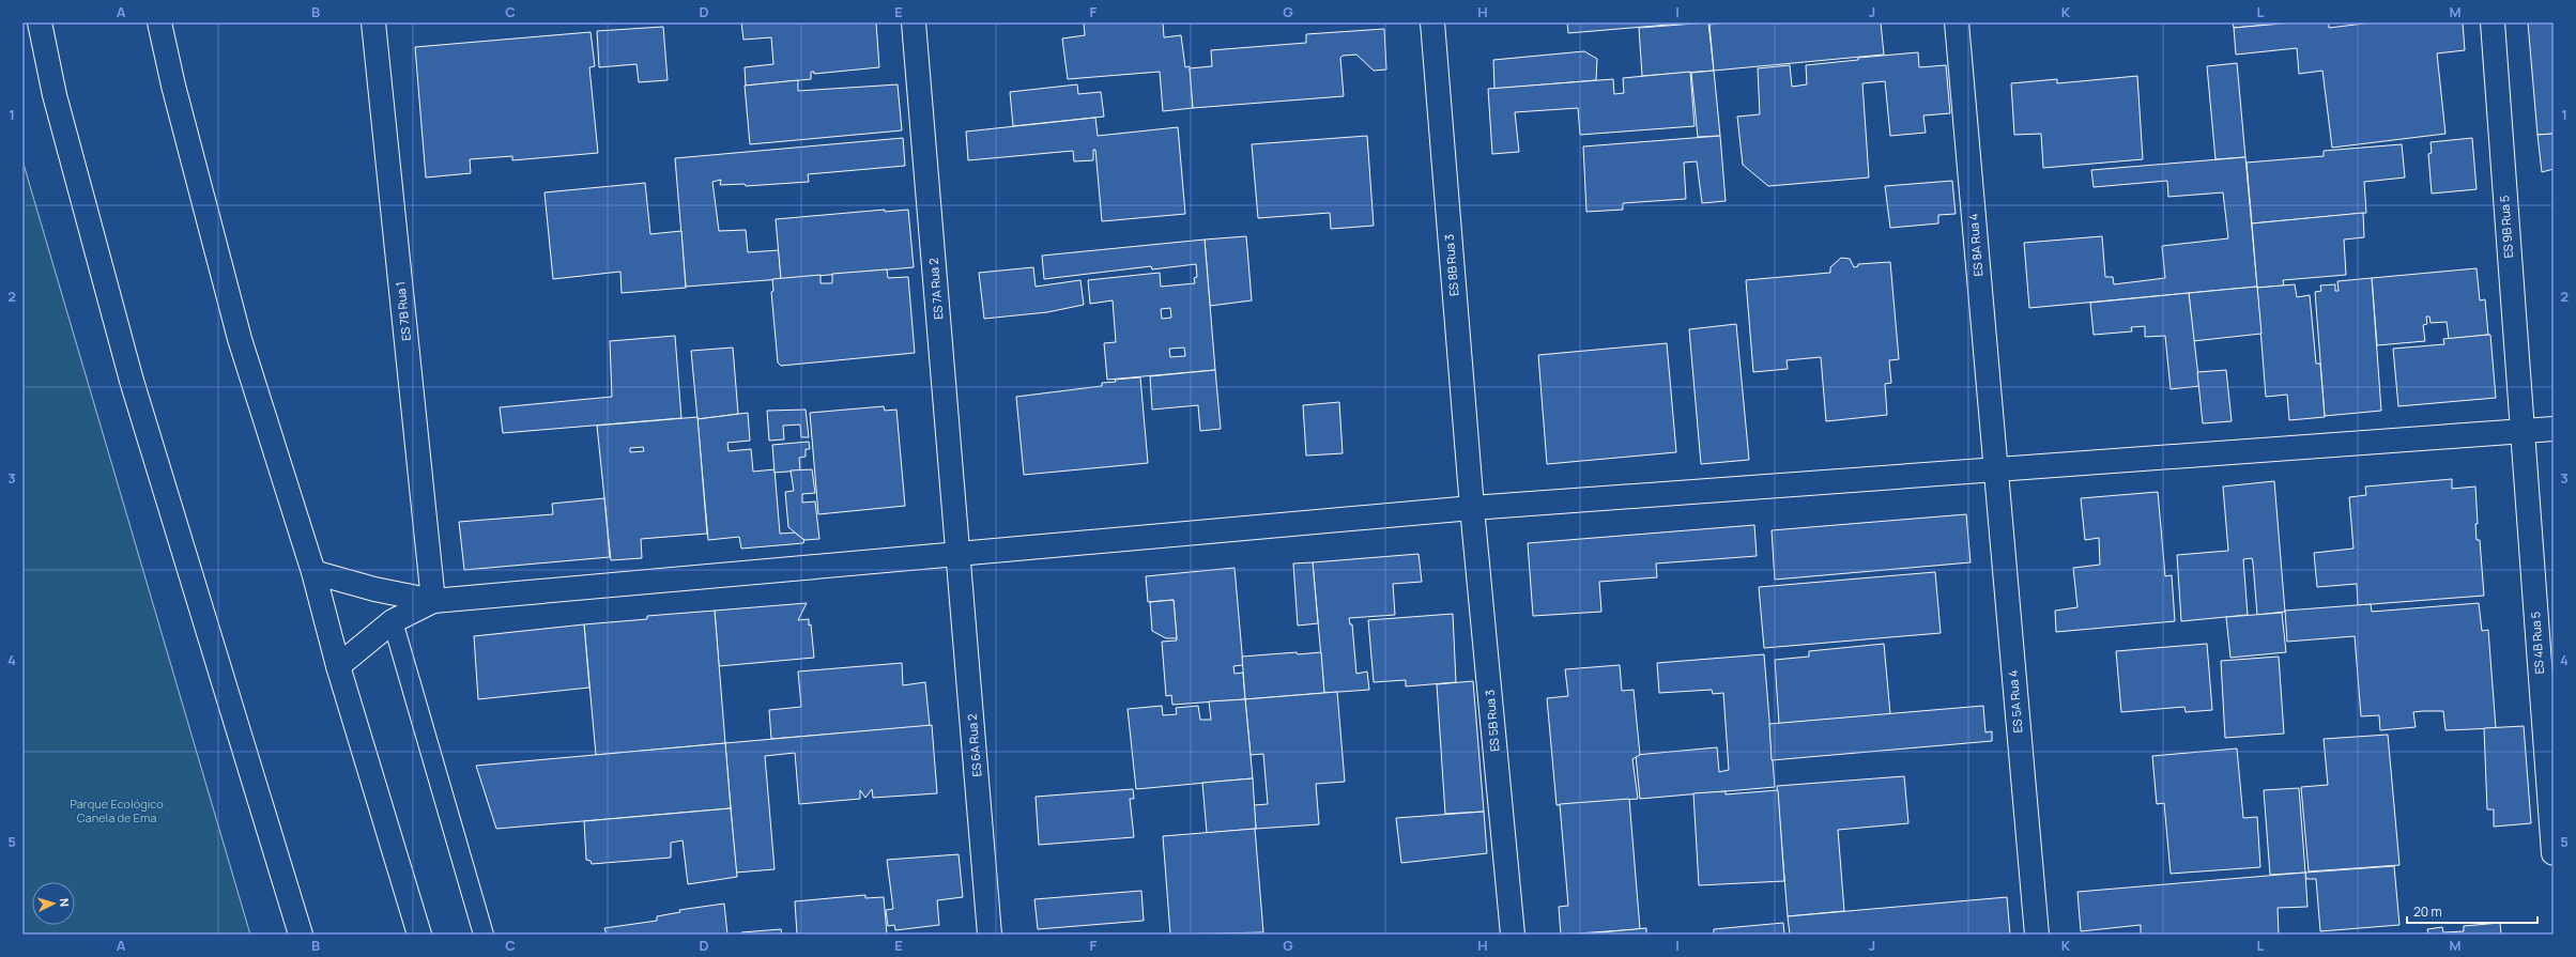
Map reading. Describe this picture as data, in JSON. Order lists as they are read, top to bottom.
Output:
{
  "streets": {
    "street": [
      "ES 9B Rua 5",
      "ES 8A Rua 4",
      "ES 8B Rua 3",
      "ES 7A Rua 2",
      "ES 7B Rua 1",
      "ES 4B Rua 5",
      "ES 5A Rua 4",
      "ES 5B Rua 3",
      "ES 6A Rua 2"
    ]
  },
  "crossings": [
    ["ES 9B Rua 5", "ES 4B Rua 5"],
    ["ES 8A Rua 4", "ES 5A Rua 4"],
    ["ES 8B Rua 3", "ES 5B Rua 3"],
    ["ES 7A Rua 2", "ES 6A Rua 2"]
  ],
  "parks": ["Parque Ecológico Canela de Ema"],
  "scale_bar": "20 m",
  "north": "right",
  "grid": {
    "columns": [
      "A",
      "B",
      "C",
      "D",
      "E",
      "F",
      "G",
      "H",
      "I",
      "J",
      "K",
      "L",
      "M"
    ],
    "rows": [
      "1",
      "2",
      "3",
      "4",
      "5"
    ]
  }
}
